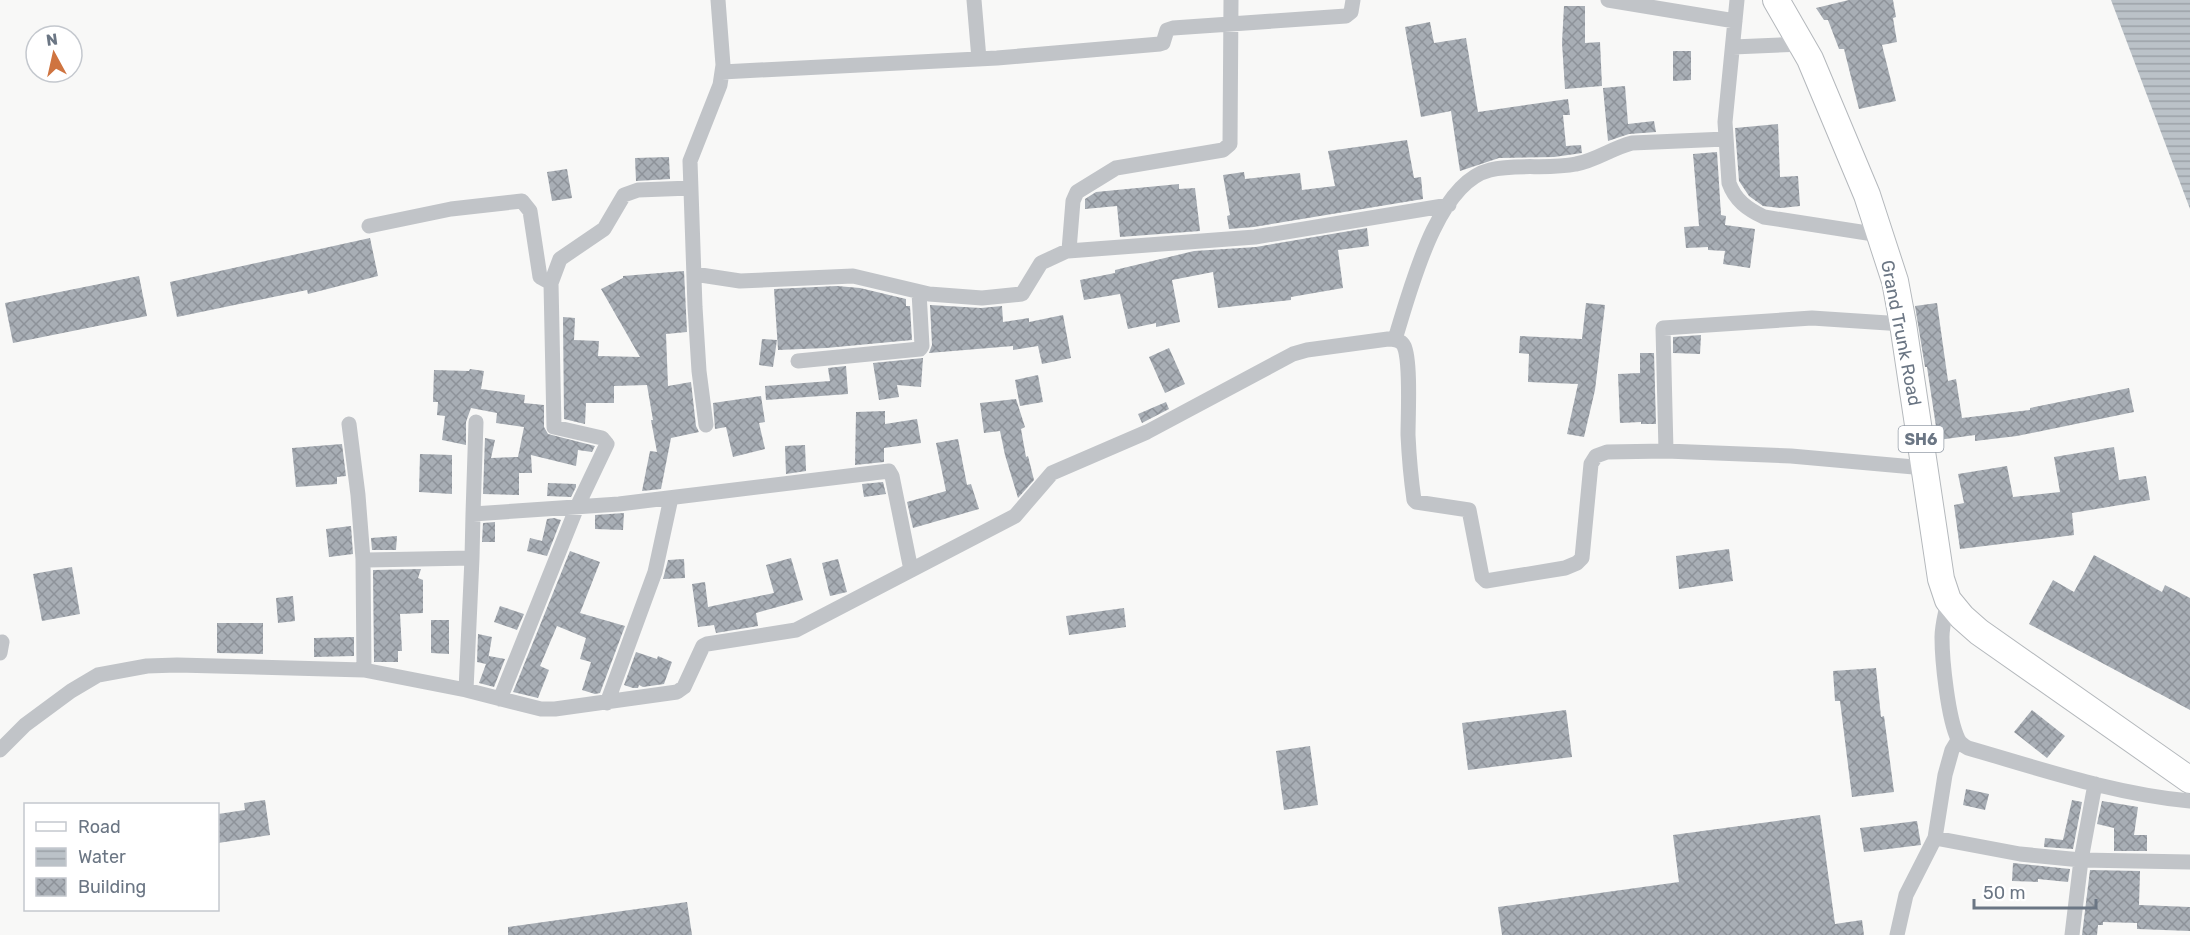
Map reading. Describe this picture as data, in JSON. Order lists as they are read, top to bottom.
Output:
{
  "streets": {
    "main road": ["Grand Trunk Road", "SH6"]
  },
  "legend": ["Road", "Water", "Building"],
  "scale_bar": "50 m",
  "north": "top"
}
